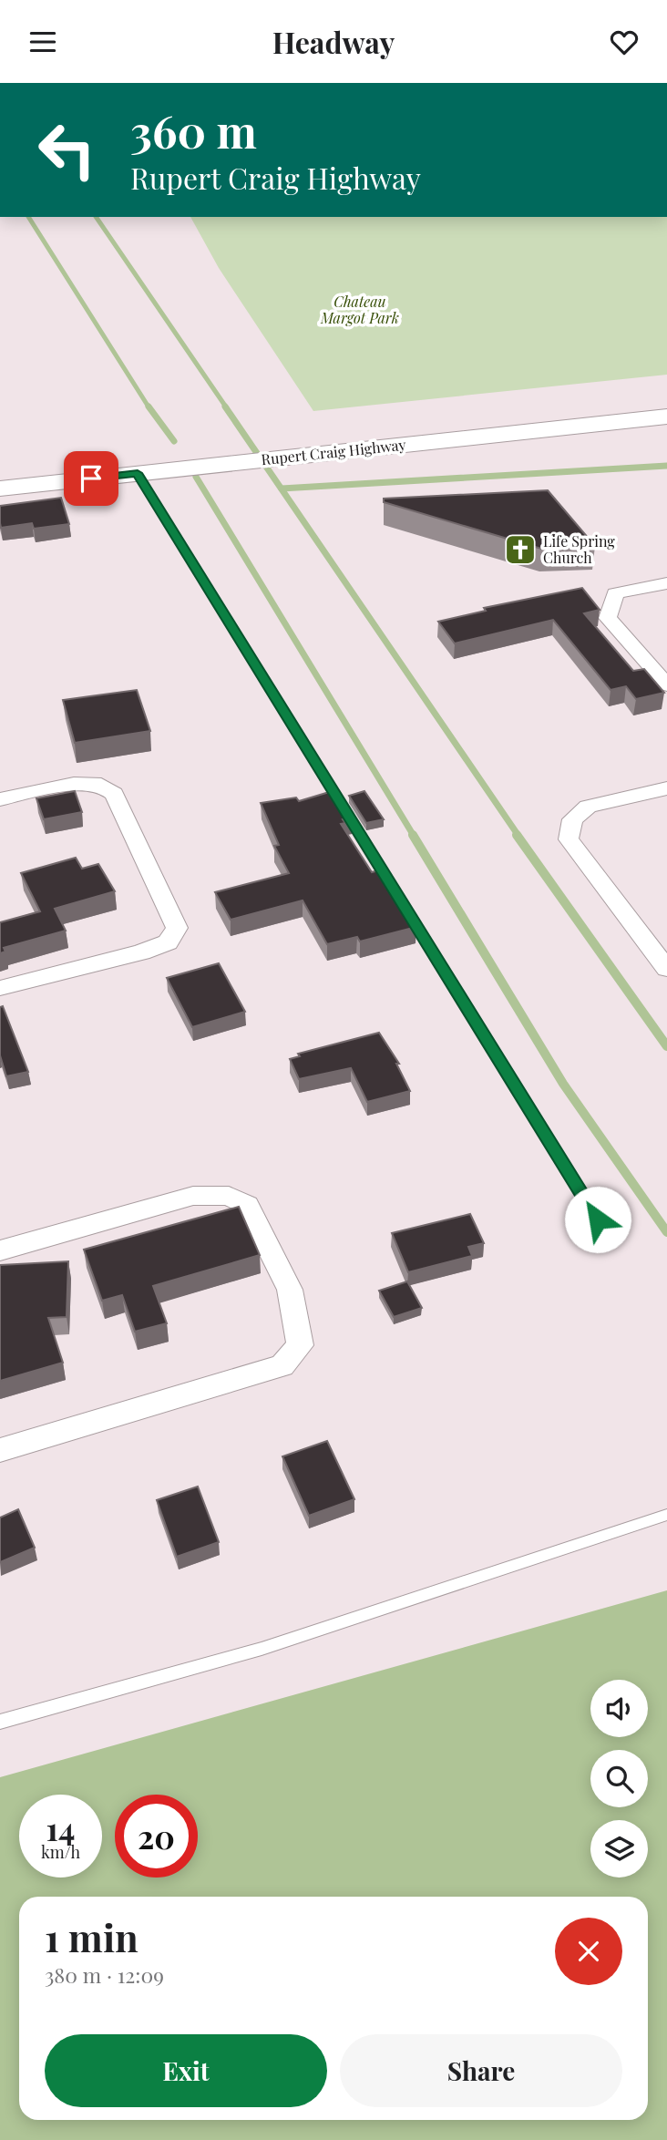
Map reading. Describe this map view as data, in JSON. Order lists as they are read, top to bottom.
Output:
{
  "streets": {
    "main road": ["Rupert Craig Highway"]
  },
  "parks": ["Chateau Margot Park"],
  "places": {
    "church": ["Life Spring Church"]
  },
  "page": {
    "header": "Headway",
    "turn": ["360 m", "Rupert Craig Highway"],
    "speed": "14 km/h",
    "limit": "20",
    "heading": ["1 min", "380 m · 12:09"],
    "buttons": ["Exit", "Share"]
  }
}
